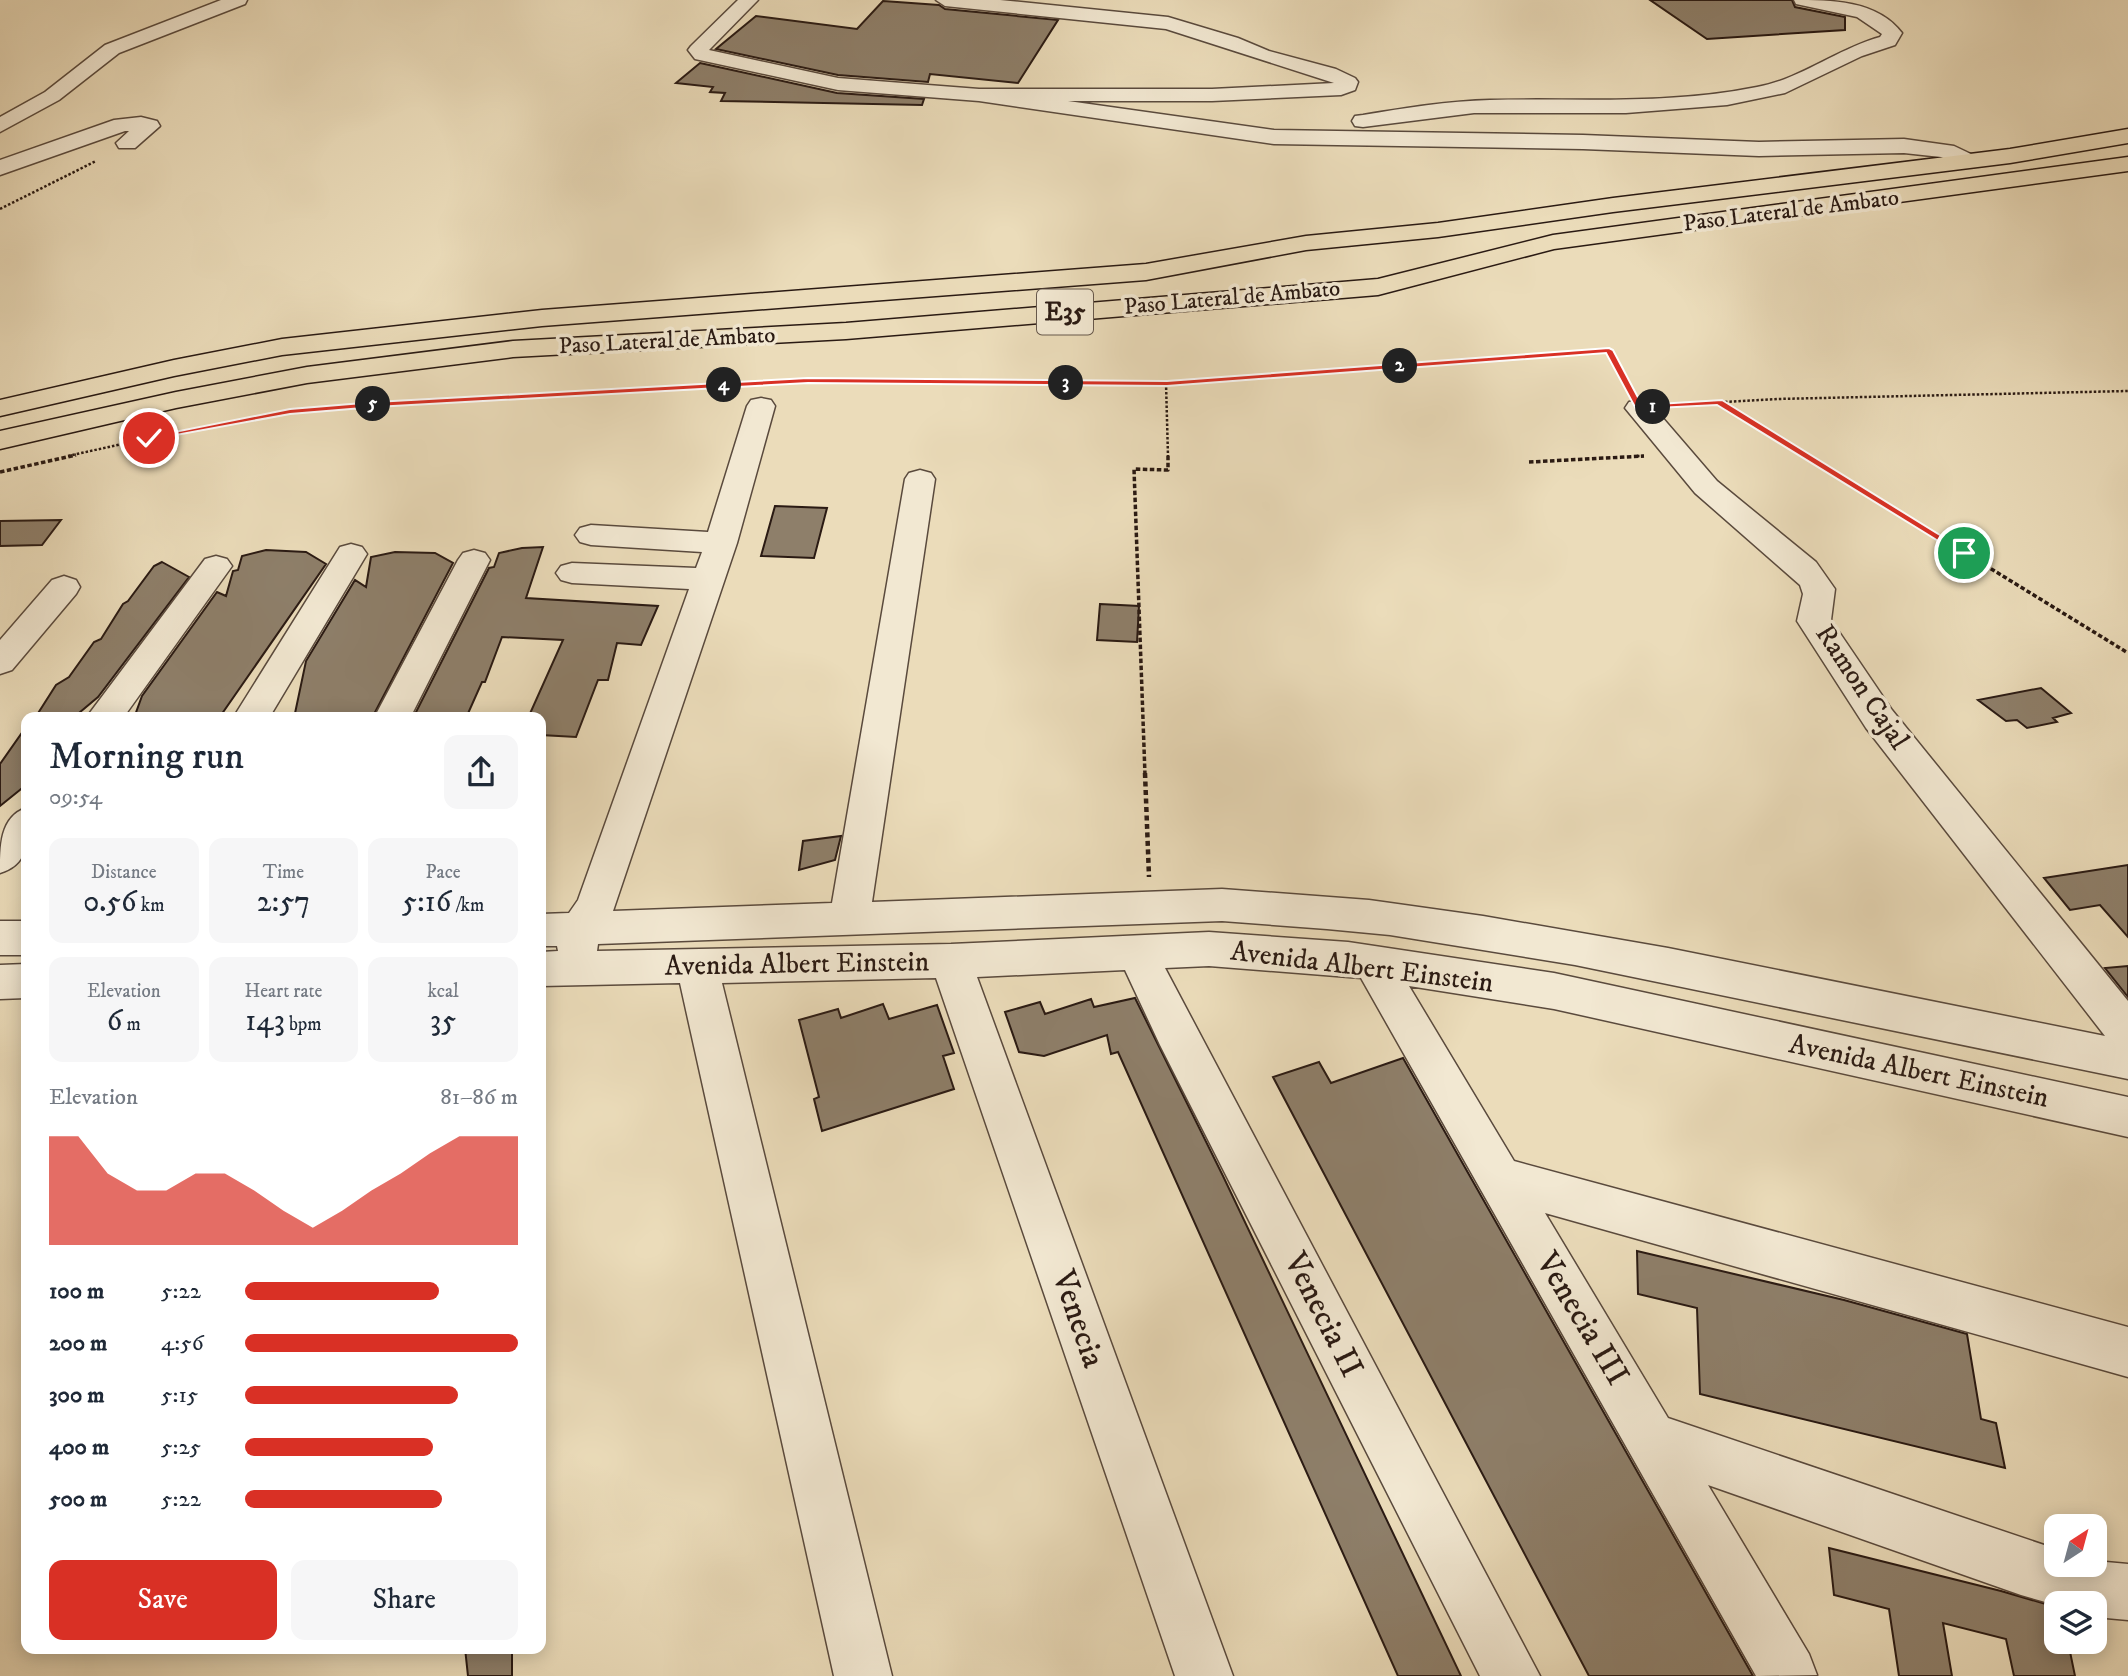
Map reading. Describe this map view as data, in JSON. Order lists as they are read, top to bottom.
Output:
{
  "streets": {
    "highway": ["Paso Lateral de Ambato", "E35"],
    "street": [
      "Ramon Cajal",
      "Avenida Albert Einstein",
      "Venecia II",
      "Venecia",
      "Venecia III"
    ]
  },
  "crossings": [
    ["Avenida Albert Einstein", "Venecia II"],
    ["Avenida Albert Einstein", "Venecia"],
    ["Avenida Albert Einstein", "Venecia III"]
  ],
  "north": "top right",
  "page": {
    "pins": [
      "2",
      "3",
      "4",
      "5",
      "1"
    ],
    "heading": ["Morning run", "09:54"],
    "stats": [
      ["Distance", "0.56 km"],
      ["Time", "2:57"],
      ["Pace", "5:16 /km"],
      ["Elevation", "6 m"],
      ["Heart rate", "143 bpm"],
      ["kcal", "35"]
    ],
    "chart": ["Elevation", "81–86 m"],
    "list": [
      {
        "name": "100 m",
        "note": "5:22"
      },
      {
        "name": "200 m",
        "note": "4:56"
      },
      {
        "name": "300 m",
        "note": "5:15"
      },
      {
        "name": "400 m",
        "note": "5:25"
      },
      {
        "name": "500 m",
        "note": "5:22"
      }
    ],
    "buttons": ["Save", "Share"]
  }
}
